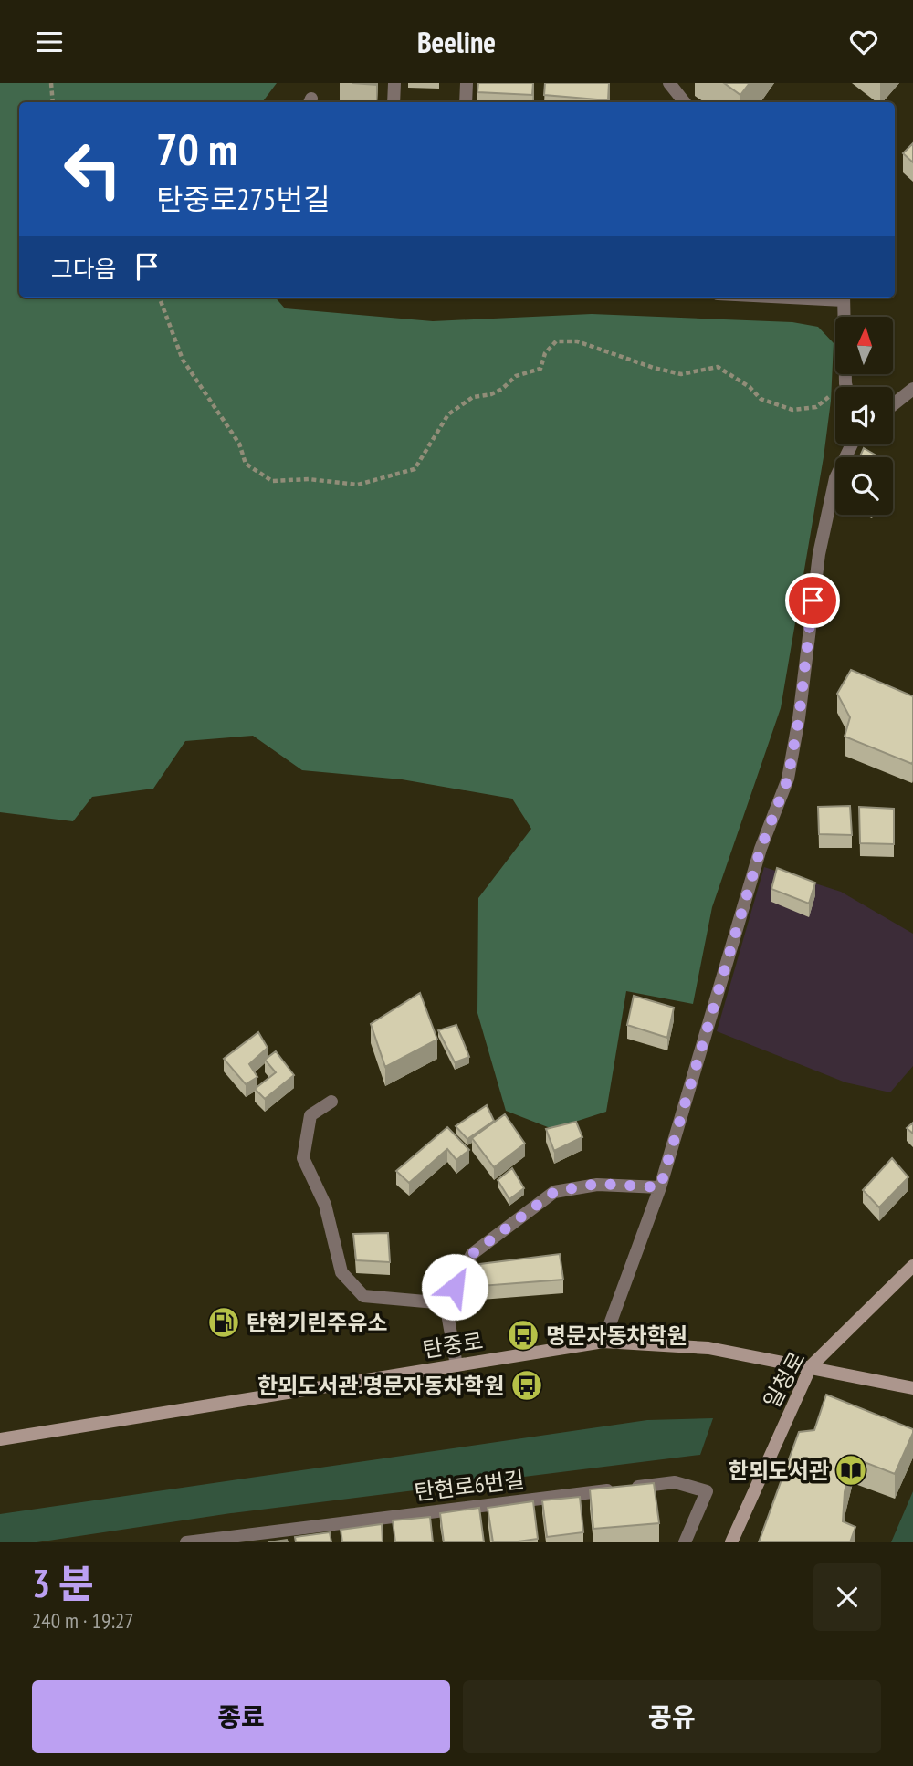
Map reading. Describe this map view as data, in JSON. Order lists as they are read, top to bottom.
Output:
{
  "streets": {
    "main road": ["탄중로", "일청로"],
    "street": ["탄현로6번길"]
  },
  "crossings": [
    ["탄중로", "일청로"]
  ],
  "places": {
    "fuel station": ["탄현기린주유소"],
    "bus stop": ["명문자동차학원", "한뫼도서관.명문자동차학원"],
    "library": ["한뫼도서관"]
  },
  "north": "top",
  "page": {
    "header": "Beeline",
    "turn": ["70 m", "탄중로275번길"],
    "then": "그다음",
    "heading": ["3 분", "240 m · 19:27"],
    "buttons": ["종료", "공유"]
  }
}
